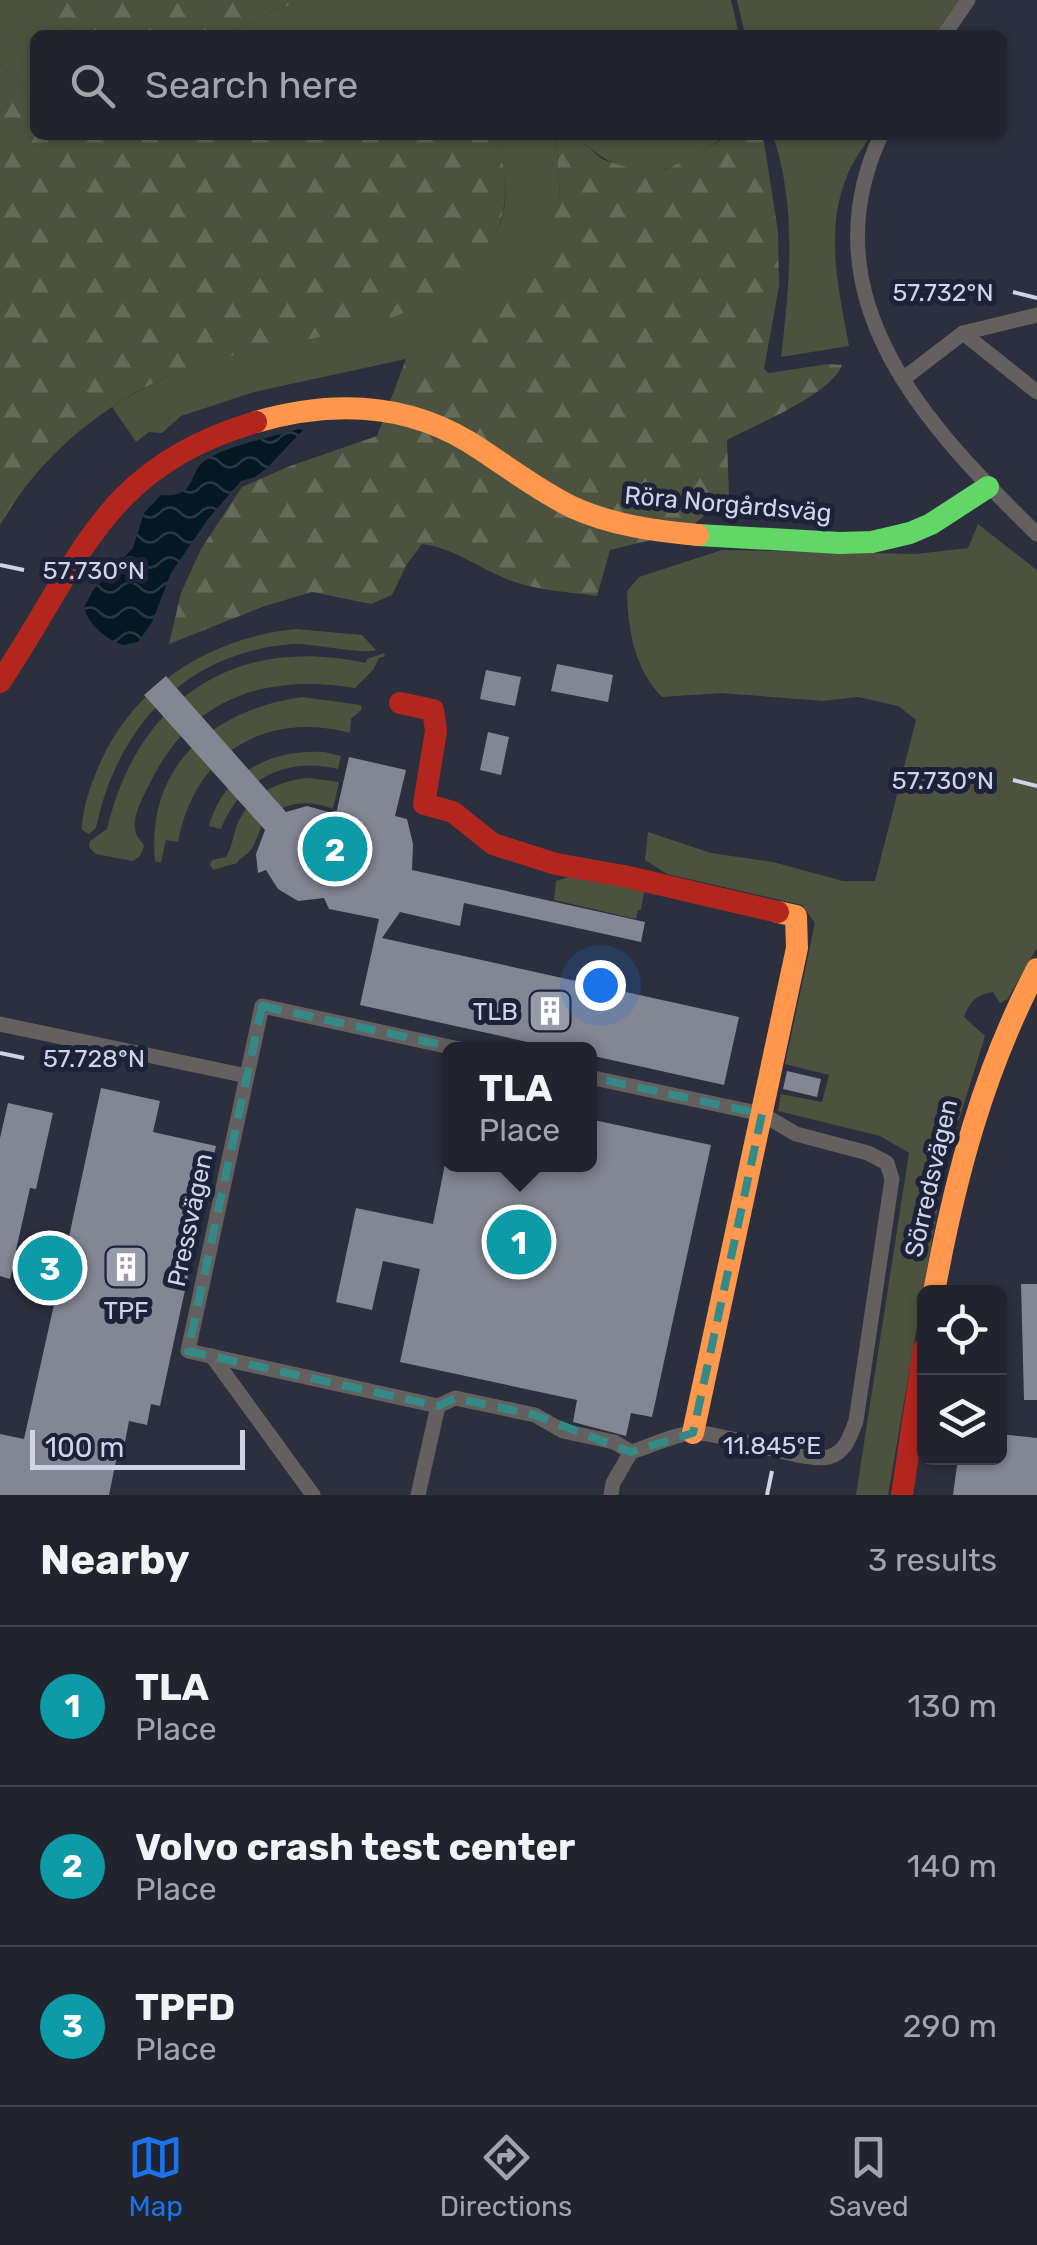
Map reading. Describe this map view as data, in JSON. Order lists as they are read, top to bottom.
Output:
{
  "streets": {
    "street": ["Röra Norgårdsväg", "Sörredsvägen", "Pressvägen"]
  },
  "places": {
    "building": ["TLB", "TPF"]
  },
  "scale_bar": "100 m",
  "page": {
    "search": "Search here",
    "pins": ["2", "1", "3"],
    "popup": ["TLA", "Place"],
    "scale": "100 m",
    "heading": ["Nearby", "3 results"],
    "list": [
      {
        "mark": "1",
        "name": "TLA",
        "note": "Place",
        "value": "130 m"
      },
      {
        "mark": "2",
        "name": "Volvo crash test center",
        "note": "Place",
        "value": "140 m"
      },
      {
        "mark": "3",
        "name": "TPFD",
        "note": "Place",
        "value": "290 m"
      }
    ],
    "nav": ["Map", "Directions", "Saved"]
  },
  "coordinates": [
    "57.732°N",
    "57.730°N",
    "57.728°N",
    "11.845°E"
  ]
}
